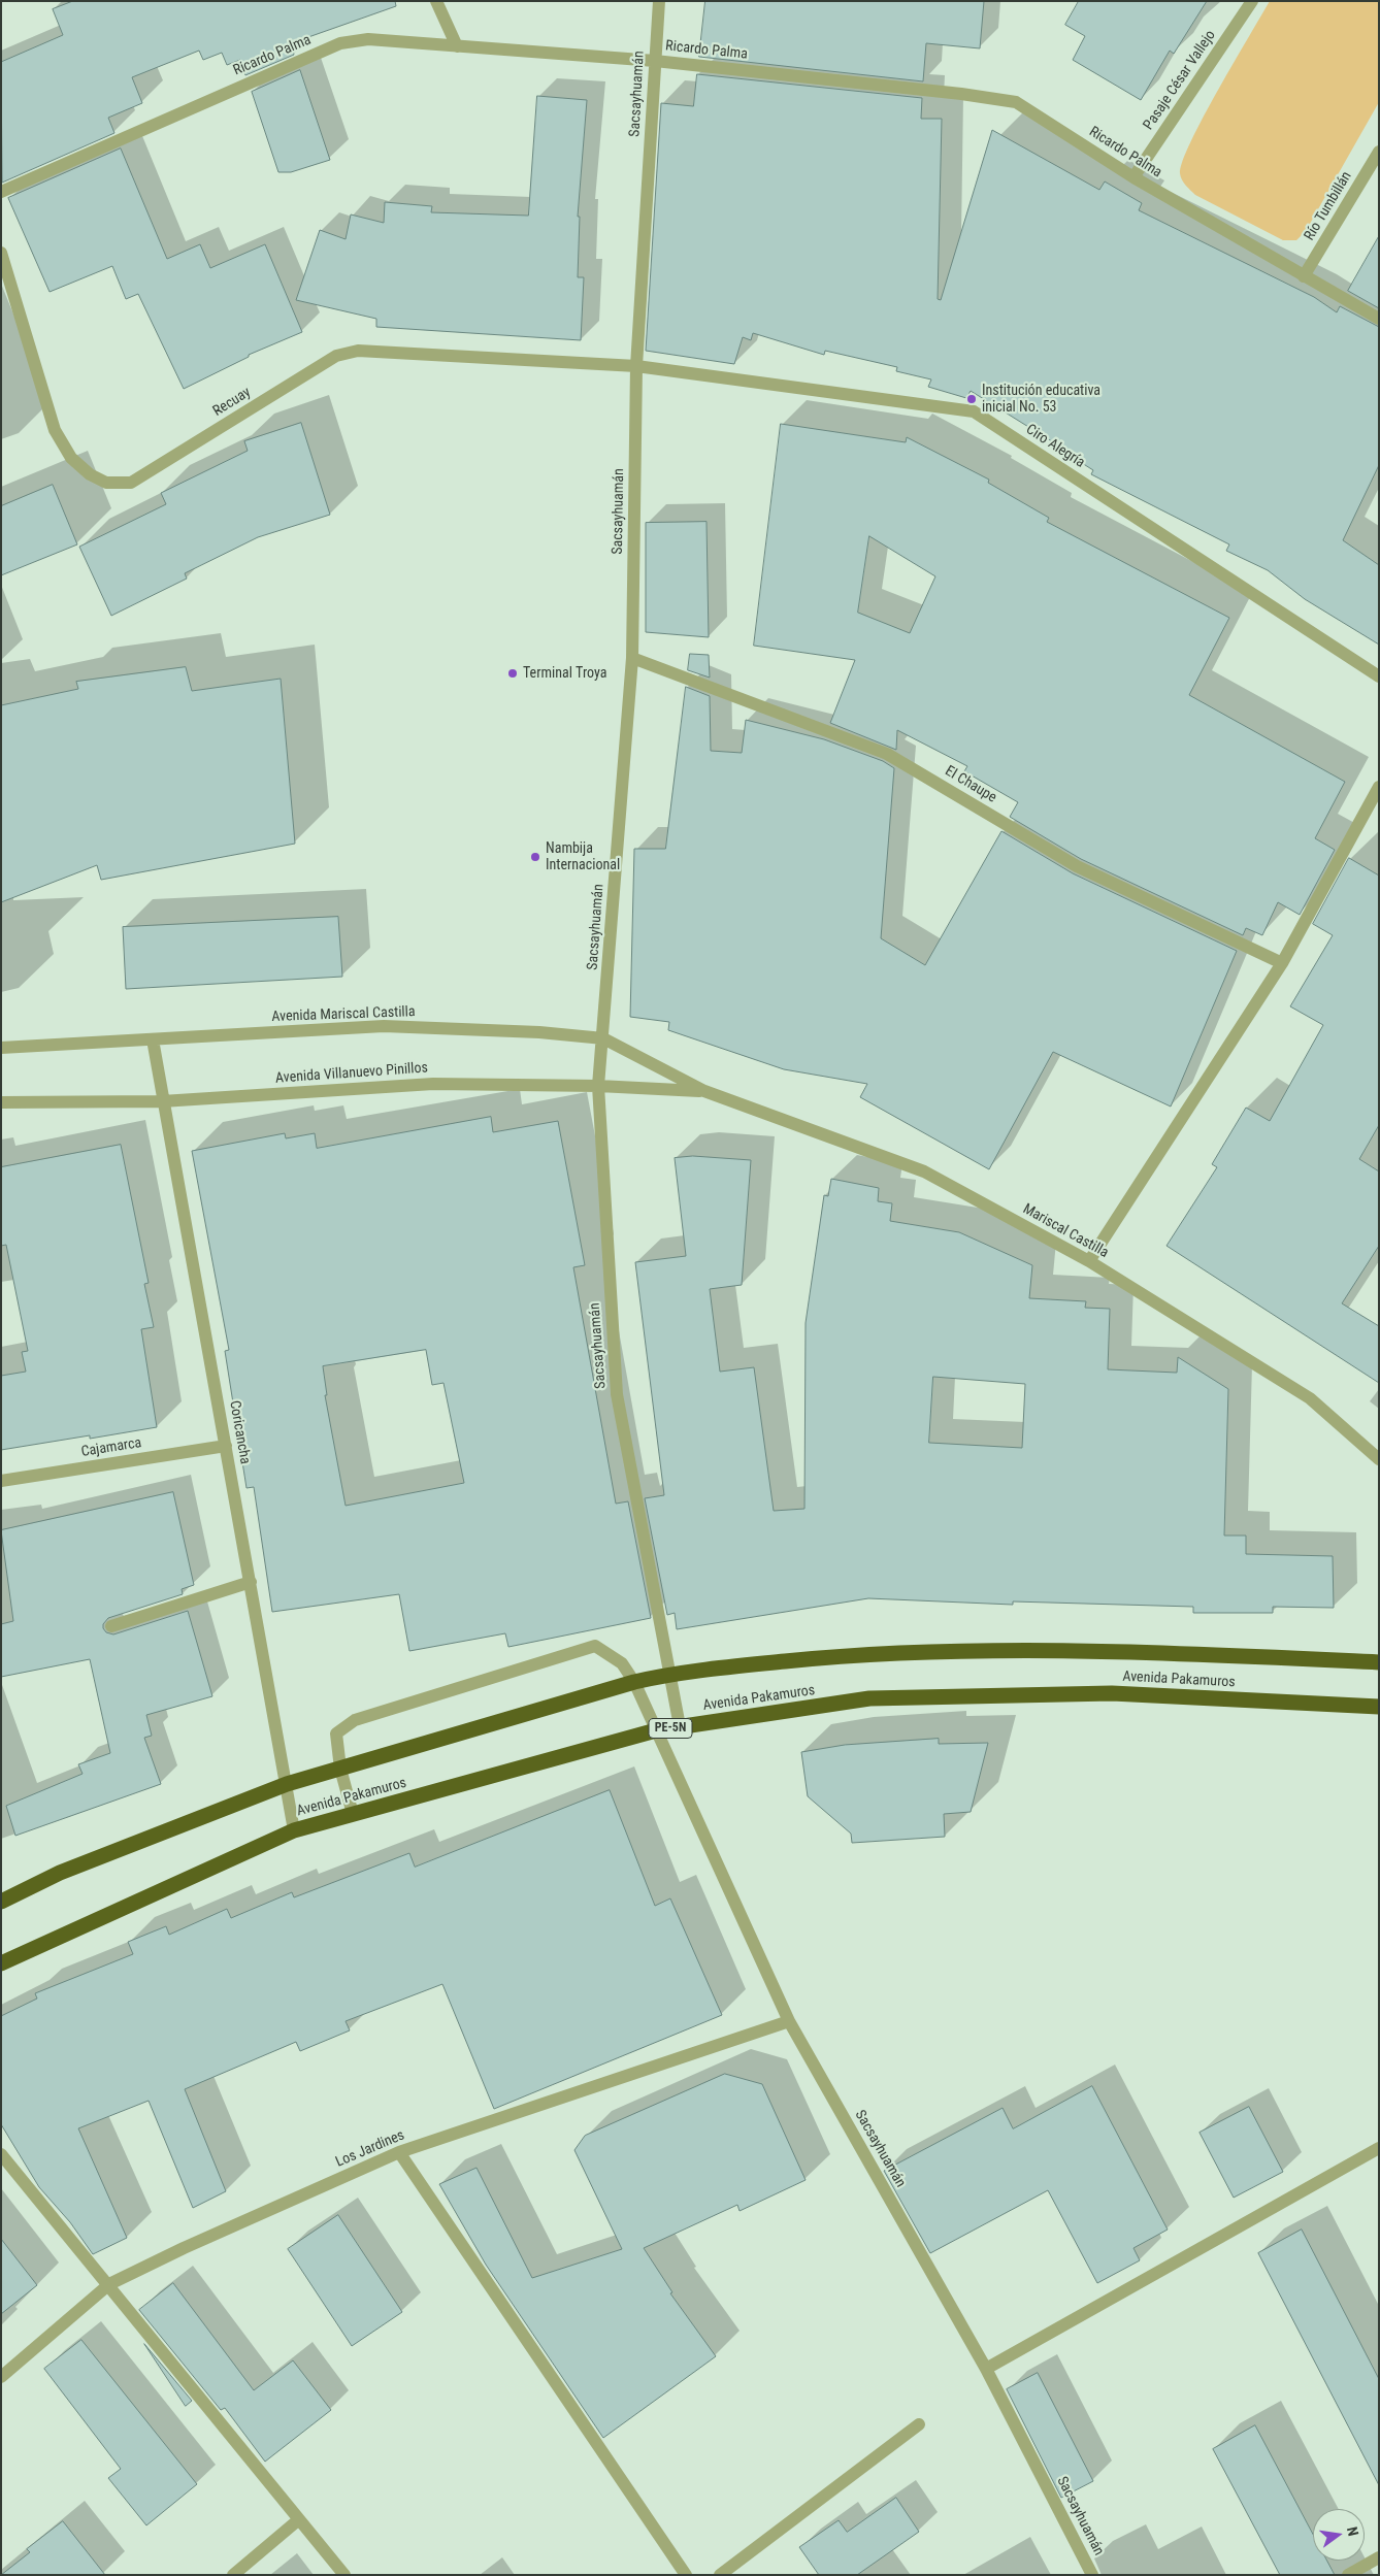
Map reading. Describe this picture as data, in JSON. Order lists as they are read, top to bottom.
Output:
{
  "streets": {
    "highway": ["Avenida Pakamuros", "PE-5N"],
    "street": [
      "Ricardo Palma",
      "Pasaje César Vallejo",
      "Sacsayhuamán",
      "Río Tumbillán",
      "Recuay",
      "Ciro Alegría",
      "El Chaupe",
      "Avenida Mariscal Castilla",
      "Avenida Villanuevo Pinillos",
      "Mariscal Castilla",
      "Coricancha",
      "Cajamarca",
      "Los Jardines"
    ]
  },
  "crossings": [
    ["Ricardo Palma", "Pasaje César Vallejo"],
    ["Ricardo Palma", "Sacsayhuamán"],
    ["Ricardo Palma", "Río Tumbillán"],
    ["Sacsayhuamán", "Recuay"],
    ["Sacsayhuamán", "Ciro Alegría"],
    ["Sacsayhuamán", "El Chaupe"],
    ["Sacsayhuamán", "Avenida Mariscal Castilla"],
    ["Sacsayhuamán", "Avenida Villanuevo Pinillos"],
    ["Sacsayhuamán", "Avenida Pakamuros"],
    ["Sacsayhuamán", "Los Jardines"],
    ["Recuay", "Ciro Alegría"],
    ["Avenida Mariscal Castilla", "Avenida Villanuevo Pinillos"],
    ["Avenida Mariscal Castilla", "Mariscal Castilla"],
    ["Avenida Mariscal Castilla", "Coricancha"],
    ["Avenida Villanuevo Pinillos", "Mariscal Castilla"],
    ["Avenida Villanuevo Pinillos", "Coricancha"],
    ["Coricancha", "Cajamarca"],
    ["Coricancha", "Avenida Pakamuros"]
  ],
  "places": ["Institución educativa inicial No. 53", "Terminal Troya", "Nambija Internacional"],
  "north": "right"
}
